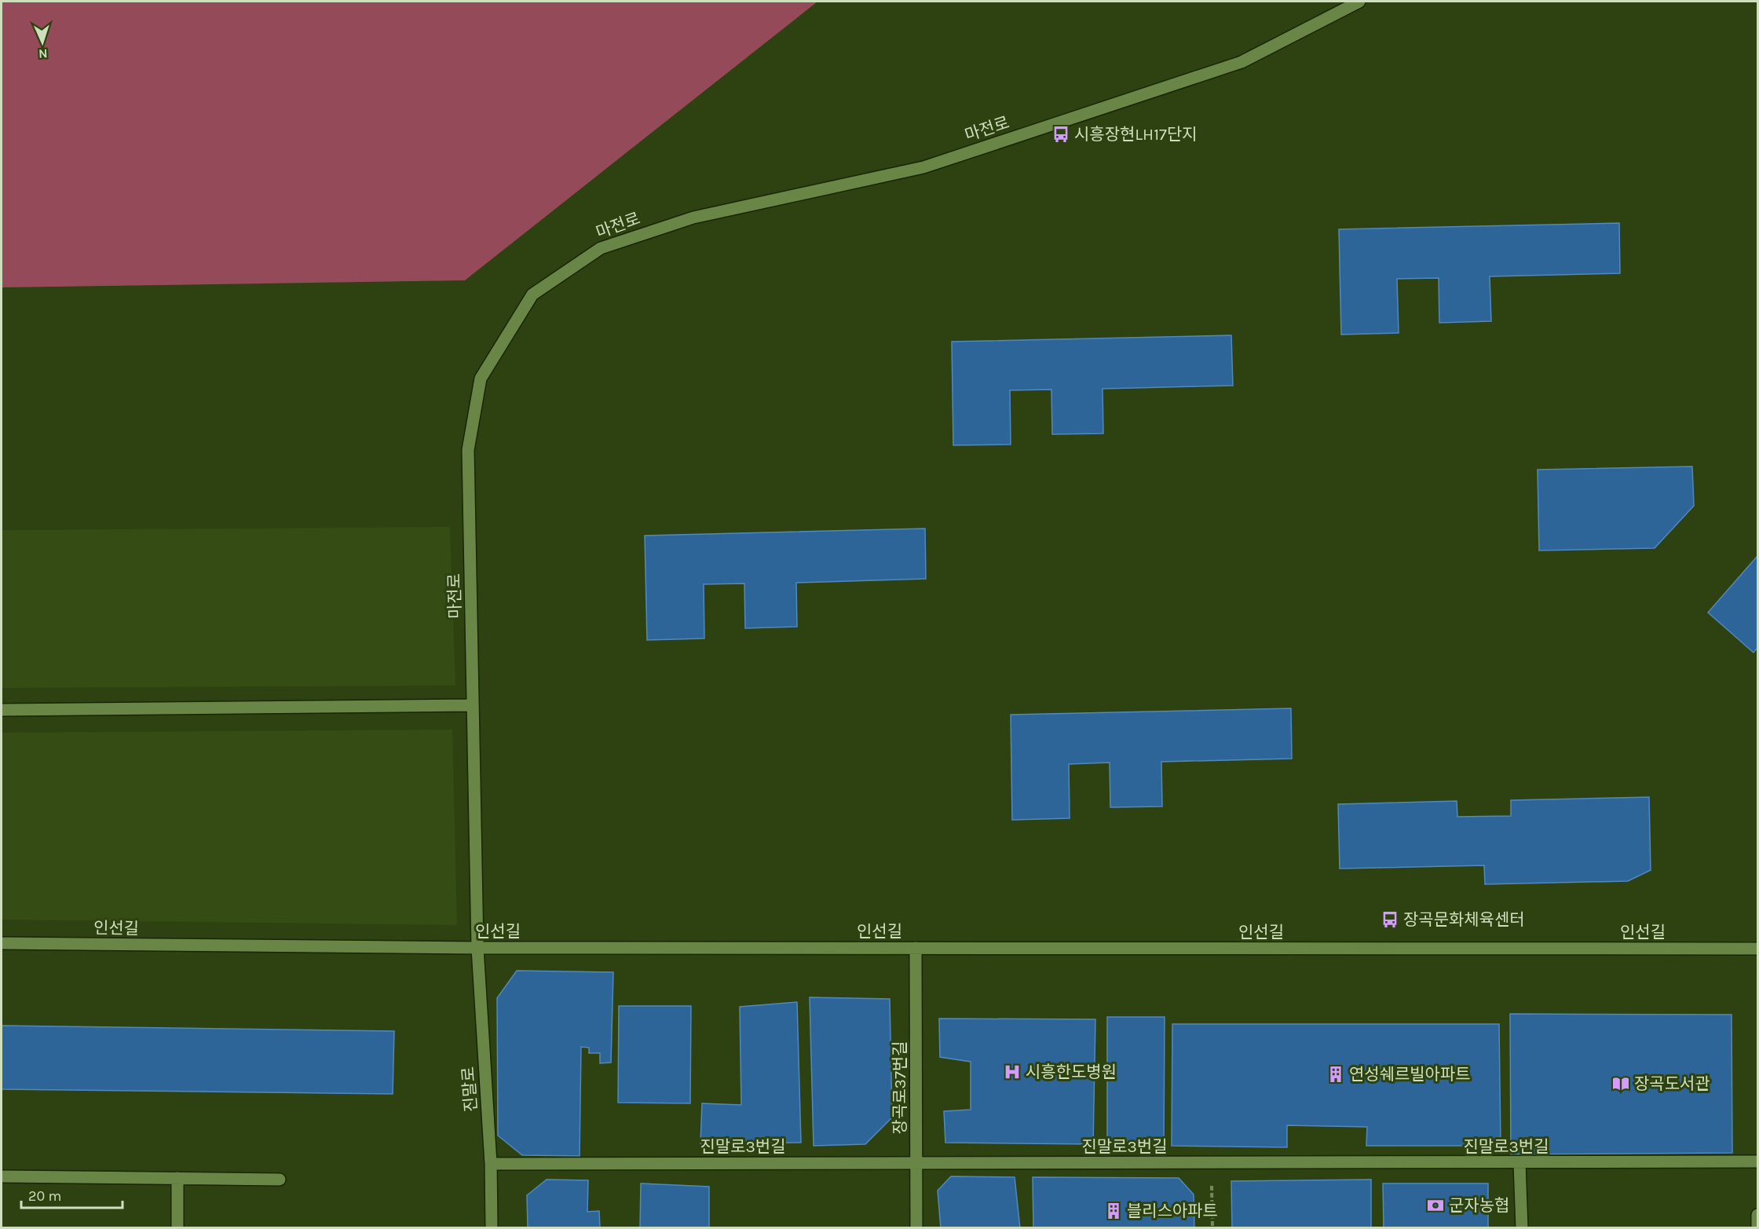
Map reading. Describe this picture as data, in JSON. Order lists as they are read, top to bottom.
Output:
{
  "streets": {
    "street": [
      "마전로",
      "인선길",
      "장곡로37번길",
      "진말로",
      "진말로3번길"
    ]
  },
  "crossings": [
    ["마전로", "인선길"],
    ["마전로", "진말로"],
    ["인선길", "장곡로37번길"],
    ["인선길", "진말로"],
    ["장곡로37번길", "진말로3번길"],
    ["진말로", "진말로3번길"]
  ],
  "places": {
    "bus stop": ["시흥장현LH17단지", "장곡문화체육센터"],
    "hospital": ["시흥한도병원"],
    "building": ["연성쉐르빌아파트", "블리스아파트"],
    "library": ["장곡도서관"],
    "bank": ["군자농협"]
  },
  "scale_bar": "20 m",
  "north": "bottom"
}
